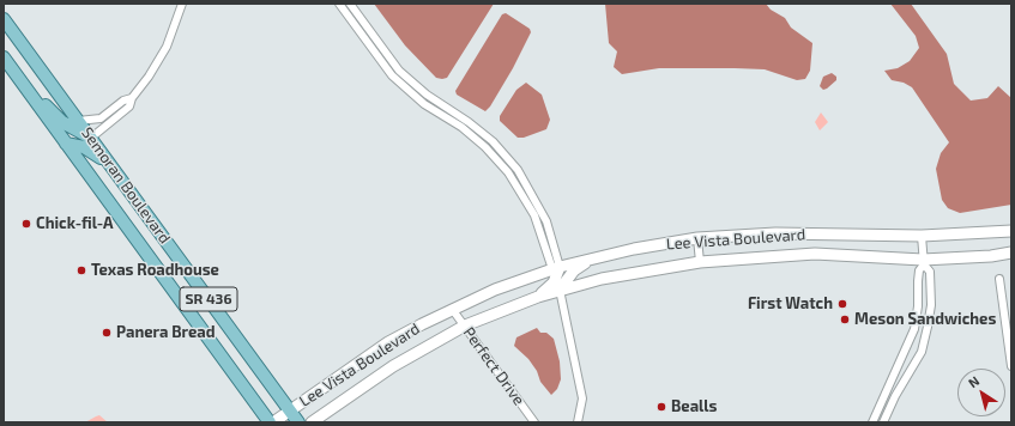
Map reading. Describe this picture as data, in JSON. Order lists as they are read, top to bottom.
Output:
{
  "streets": {
    "main road": ["Semoran Boulevard", "SR 436"],
    "street": ["Lee Vista Boulevard", "Perfect Drive"]
  },
  "crossings": [
    ["Semoran Boulevard", "Lee Vista Boulevard"],
    ["Lee Vista Boulevard", "Perfect Drive"]
  ],
  "places": [
    "Chick-fil-A",
    "Texas Roadhouse",
    "First Watch",
    "Meson Sandwiches",
    "Panera Bread",
    "Bealls"
  ],
  "north": "top left"
}
